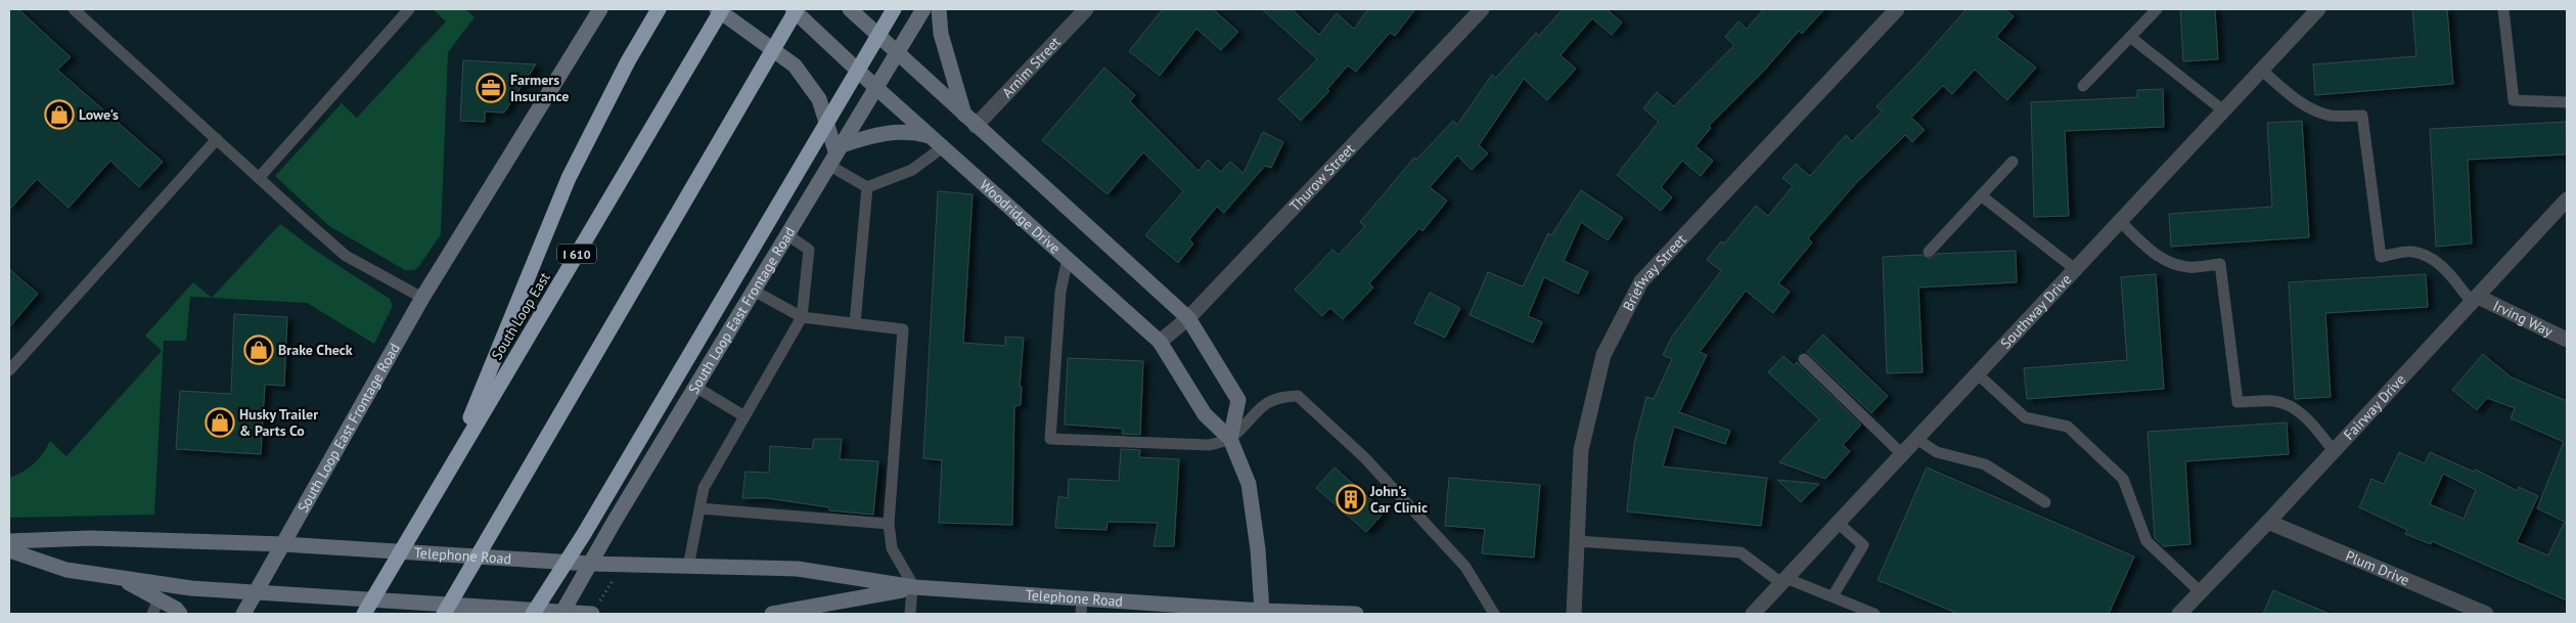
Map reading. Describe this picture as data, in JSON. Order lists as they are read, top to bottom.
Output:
{
  "streets": {
    "highway": ["I 610", "South Loop East"],
    "main road": ["Woodridge Drive", "South Loop East Frontage Road", "Telephone Road"],
    "street": [
      "Arnim Street",
      "Thurow Street",
      "Briefway Street",
      "Southway Drive",
      "Irving Way",
      "Fairway Drive",
      "Plum Drive"
    ]
  },
  "crossings": [
    ["Thurow Street", "Woodridge Drive"],
    ["Woodridge Drive", "South Loop East Frontage Road"],
    ["Woodridge Drive", "Telephone Road"],
    ["South Loop East Frontage Road", "Telephone Road"],
    ["Irving Way", "Fairway Drive"],
    ["Fairway Drive", "Plum Drive"]
  ],
  "places": {
    "office": ["Farmers Insurance"],
    "shop": ["Lowe's", "Brake Check", "Husky Trailer & Parts Co"],
    "building": ["John’s Car Clinic"]
  }
}
